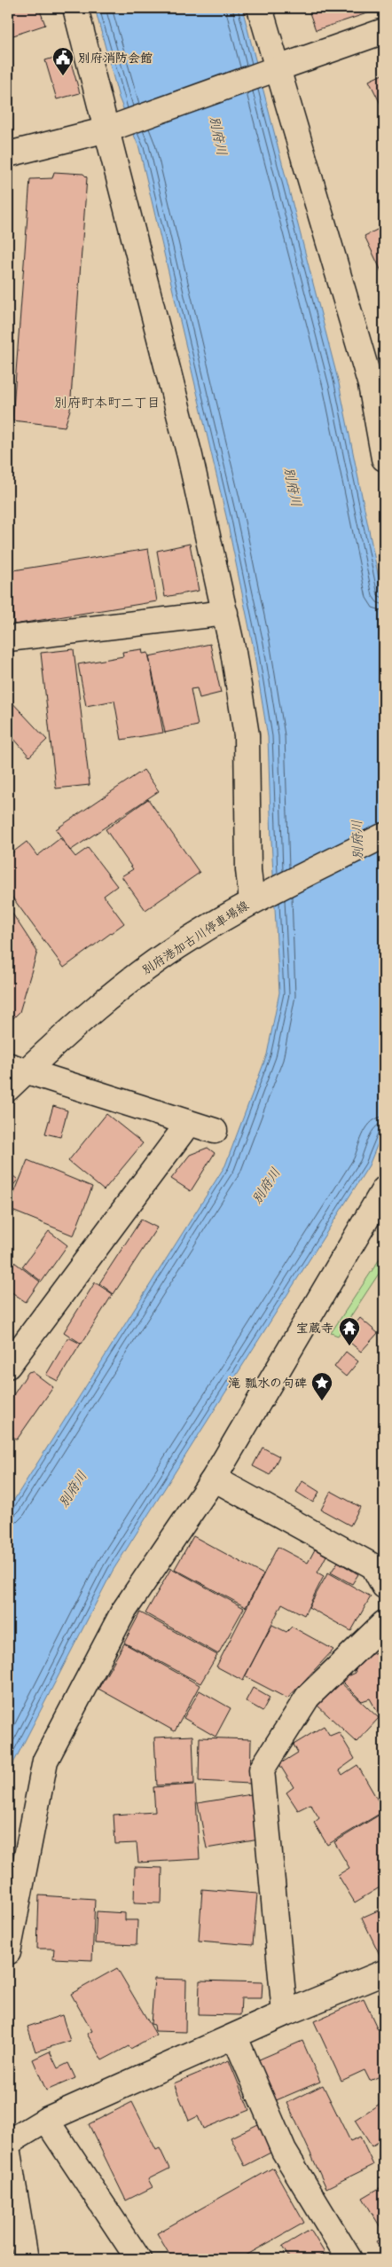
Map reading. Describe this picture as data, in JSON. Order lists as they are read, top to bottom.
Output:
{
  "streets": {
    "street": ["別府港加古川停車場線"]
  },
  "districts": ["別府町本町二丁目"],
  "water": ["別府川"],
  "places": {
    "public building": ["別府消防会館"],
    "temple": ["宝蔵寺"],
    "place": ["滝 瓢水の句碑"]
  }
}
